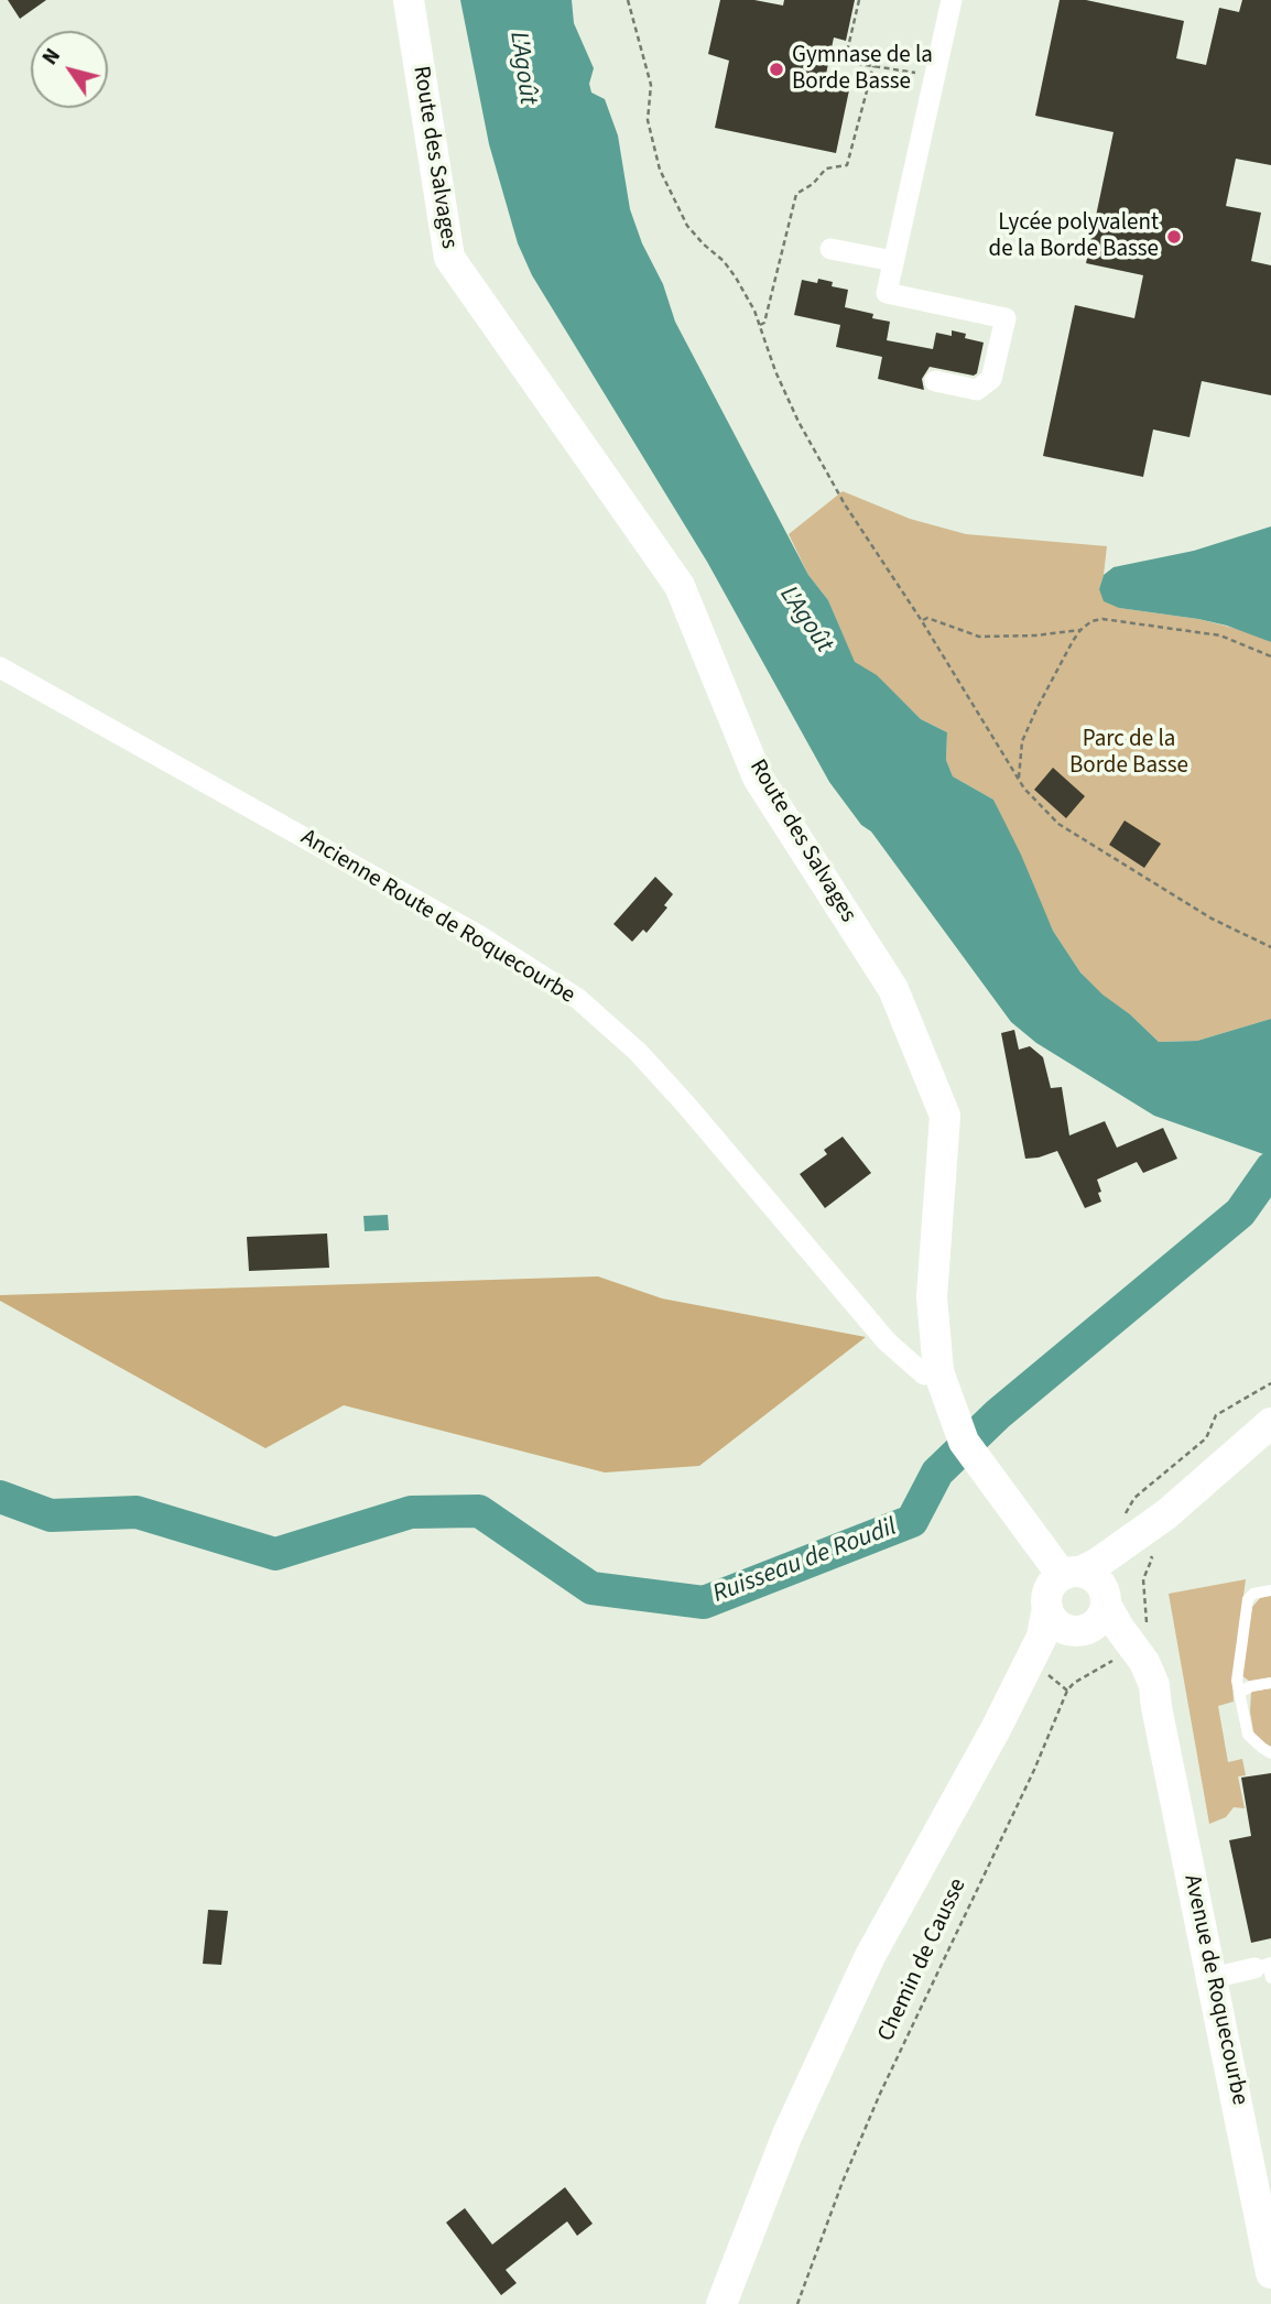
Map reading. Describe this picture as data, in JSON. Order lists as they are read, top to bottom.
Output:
{
  "streets": {
    "main road": ["Route des Salvages", "Avenue de Roquecourbe"],
    "street": ["Ancienne Route de Roquecourbe"],
    "path": ["Chemin de Causse"]
  },
  "crossings": [
    ["Route des Salvages", "Ancienne Route de Roquecourbe"],
    ["Route des Salvages", "Avenue de Roquecourbe"]
  ],
  "water": ["L'Agoût", "Ruisseau de Roudil"],
  "parks": ["Parc de la Borde Basse"],
  "places": ["Gymnase de la Borde Basse", "Lycée polyvalent de la Borde Basse"],
  "north": "top left"
}
